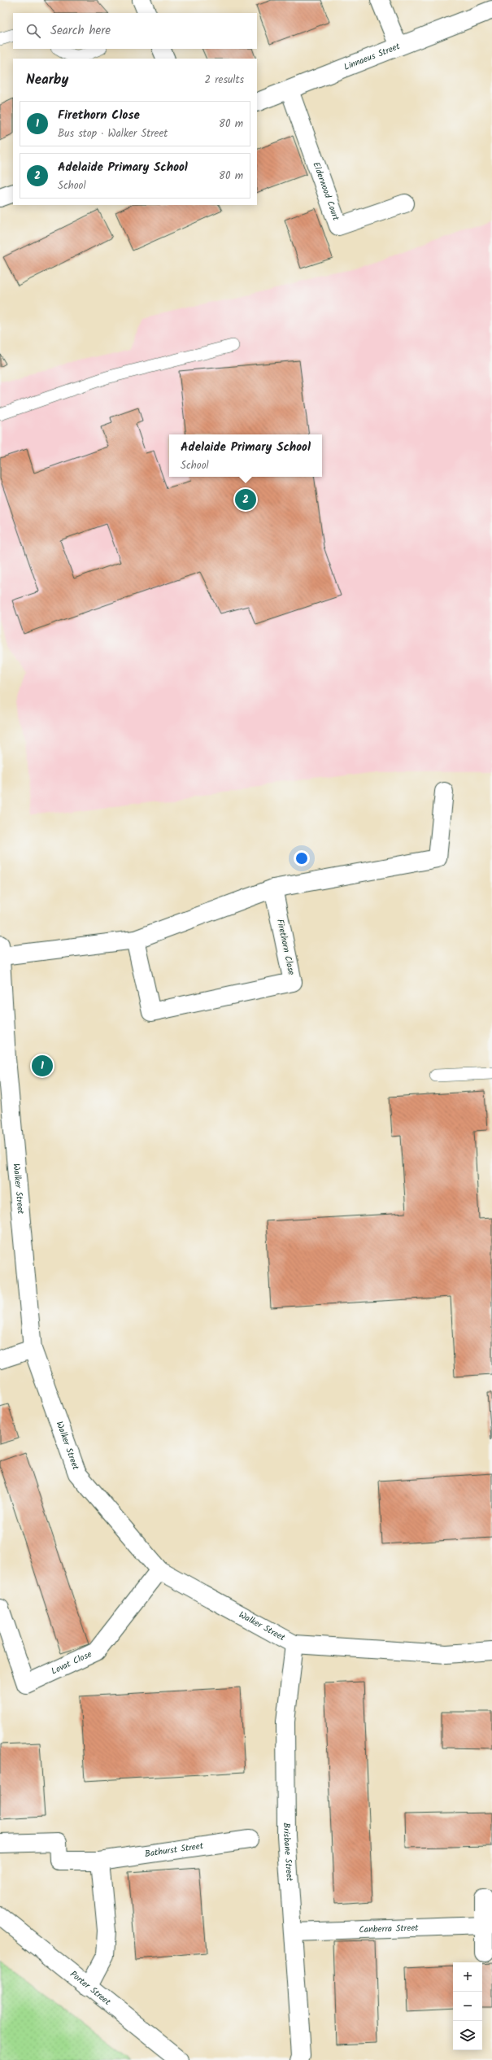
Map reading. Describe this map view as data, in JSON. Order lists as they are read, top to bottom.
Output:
{
  "streets": {
    "street": [
      "Linnaeus Street",
      "Elderwood Court",
      "Firethorn Close",
      "Walker Street",
      "Lovat Close",
      "Bathurst Street",
      "Brisbane Street",
      "Canberra Street",
      "Porter Street"
    ]
  },
  "crossings": [
    ["Linnaeus Street", "Elderwood Court"],
    ["Walker Street", "Lovat Close"],
    ["Walker Street", "Brisbane Street"],
    ["Brisbane Street", "Canberra Street"]
  ],
  "page": {
    "search": "Search here",
    "heading": ["Nearby", "2 results"],
    "list": [
      {
        "mark": "1",
        "name": "Firethorn Close",
        "note": "Bus stop · Walker Street",
        "value": "80 m"
      },
      {
        "mark": "2",
        "name": "Adelaide Primary School",
        "note": "School",
        "value": "80 m"
      }
    ],
    "popup": ["Adelaide Primary School", "School"],
    "pins": ["2", "1"],
    "map_buttons": ["+", "−"]
  }
}
